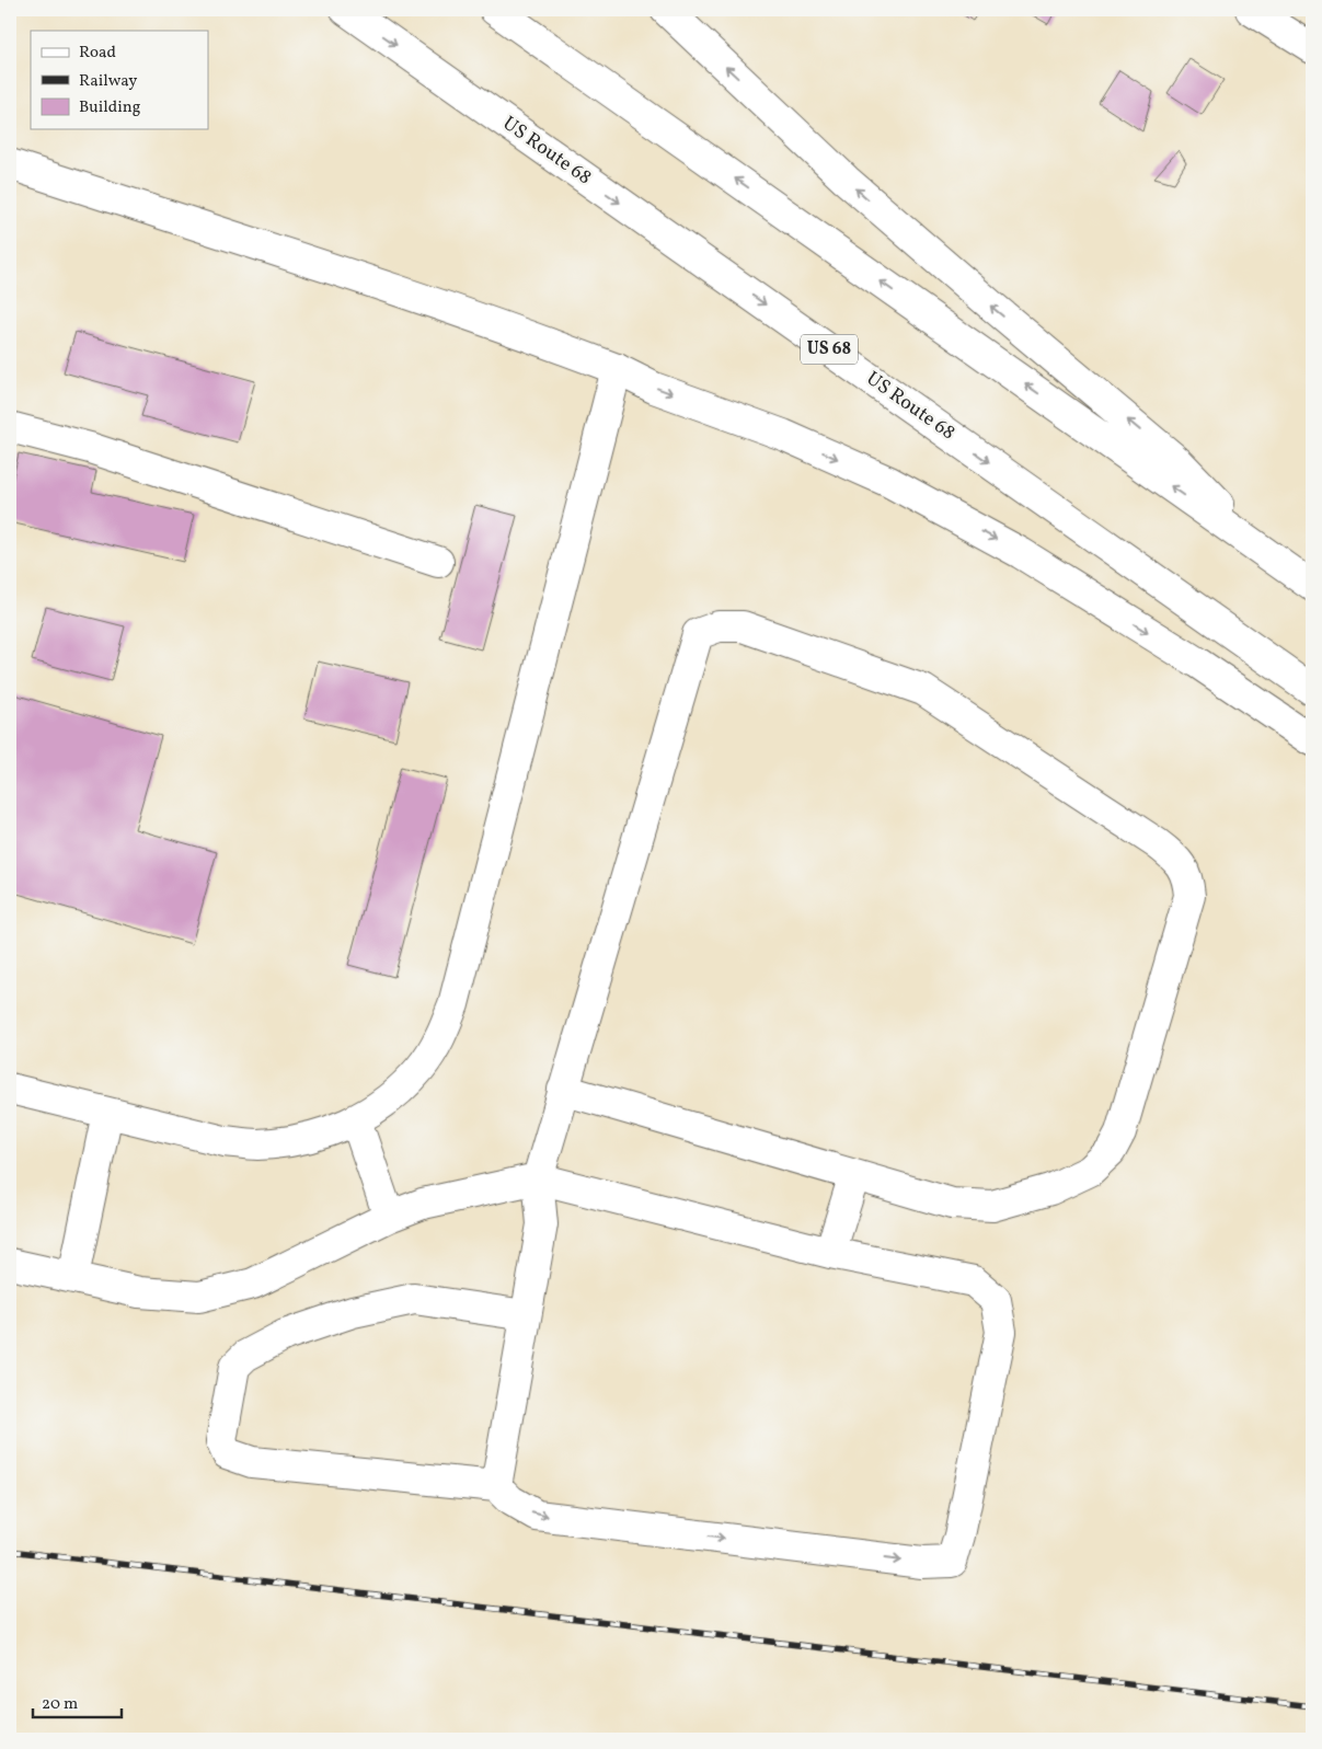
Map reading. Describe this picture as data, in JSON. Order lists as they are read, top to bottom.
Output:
{
  "streets": {
    "main road": ["US Route 68", "US 68"]
  },
  "legend": ["Road", "Railway", "Building"],
  "scale_bar": "20 m"
}
